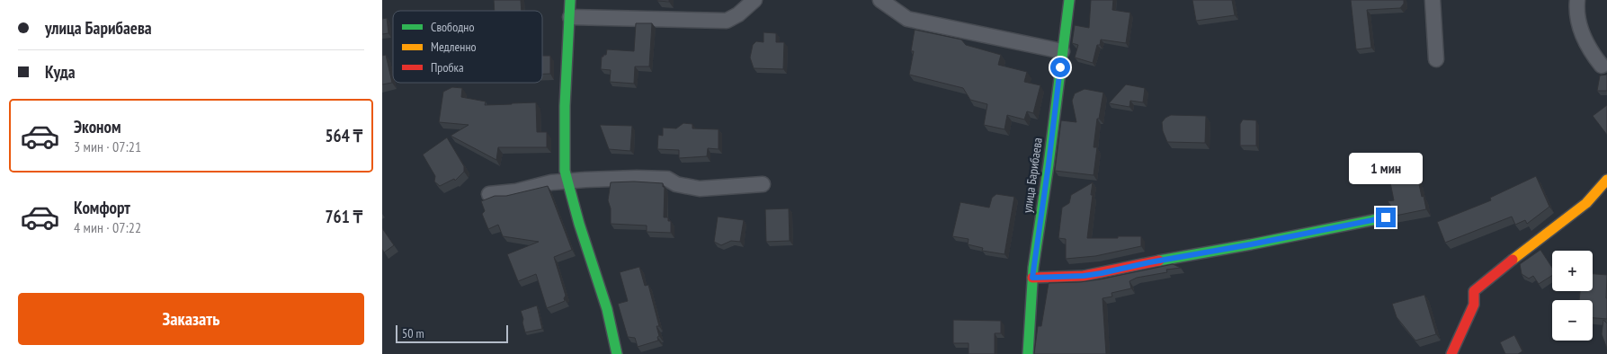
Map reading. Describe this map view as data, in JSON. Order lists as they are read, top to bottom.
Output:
{
  "streets": {
    "street": ["улица Барибаева"]
  },
  "legend": ["Свободно", "Медленно", "Пробка"],
  "scale_bar": "50 m",
  "page": {
    "banner": ["улица Барибаева", "Куда"],
    "list": [
      {
        "name": "Эконом",
        "note": "3 мин · 07:21",
        "value": "564 ₸"
      },
      {
        "name": "Комфорт",
        "note": "4 мин · 07:22",
        "value": "761 ₸"
      }
    ],
    "bubble": "1 мин",
    "map_buttons": ["+", "−"],
    "buttons": "Заказать",
    "scale": "50 m"
  }
}
